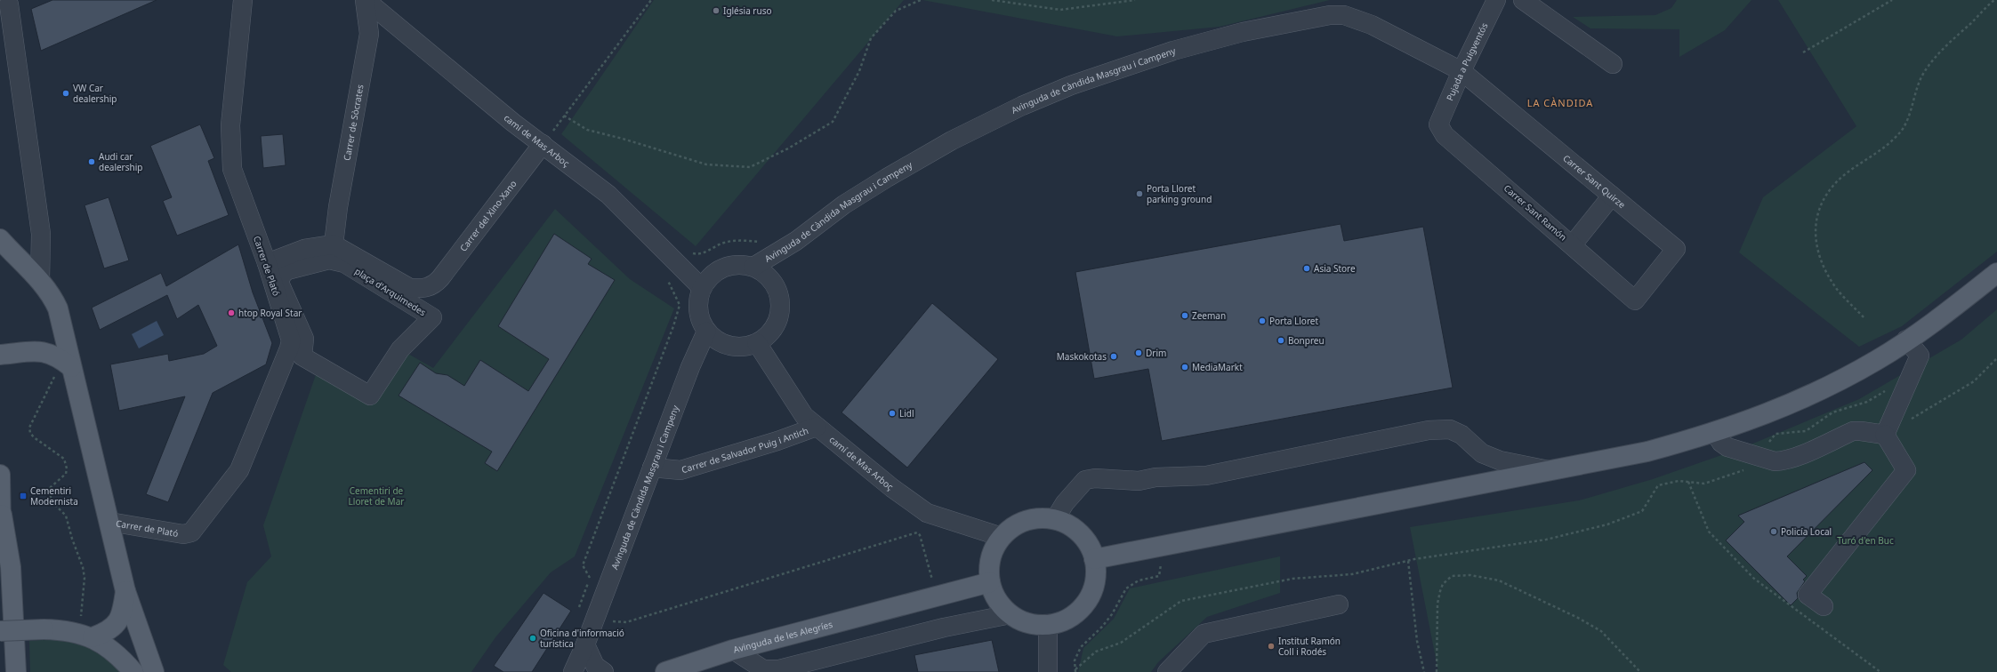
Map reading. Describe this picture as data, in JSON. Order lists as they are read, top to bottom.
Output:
{
  "streets": {
    "main road": ["Avinguda de les Alegríes"],
    "street": [
      "Pujada a Puigventós",
      "Avinguda de Càndida Masgrau i Campeny",
      "Carrer de Sòcrates",
      "camí de Mas Arboç",
      "Carrer Sant Quirze",
      "Carrer Sant Ramón",
      "Carrer del Xino-Xano",
      "Carrer de Plató",
      "plaça d'Arquimedes",
      "Carrer de Salvador Puig i Antich"
    ]
  },
  "crossings": [
    ["Pujada a Puigventós", "Avinguda de Càndida Masgrau i Campeny"],
    ["Pujada a Puigventós", "Carrer Sant Quirze"],
    ["Pujada a Puigventós", "Carrer Sant Ramón"],
    ["Avinguda de Càndida Masgrau i Campeny", "camí de Mas Arboç"],
    ["Avinguda de Càndida Masgrau i Campeny", "Carrer Sant Quirze"],
    ["Avinguda de Càndida Masgrau i Campeny", "Carrer de Salvador Puig i Antich"],
    ["Carrer de Sòcrates", "camí de Mas Arboç"],
    ["Carrer de Sòcrates", "Carrer del Xino-Xano"],
    ["camí de Mas Arboç", "Carrer del Xino-Xano"],
    ["camí de Mas Arboç", "Carrer de Salvador Puig i Antich"],
    ["camí de Mas Arboç", "Avinguda de les Alegríes"],
    ["Carrer Sant Quirze", "Carrer Sant Ramón"]
  ],
  "districts": ["LA CÀNDIDA"],
  "parks": ["Cementiri de Lloret de Mar", "Turó d'en Buc"],
  "places": {
    "other": [
      "Iglésia ruso",
      "VW Car dealership",
      "Audi car dealership",
      "Porta Lloret parking ground",
      "Asia Store",
      "htop Royal Star",
      "Zeeman",
      "Porta Lloret",
      "Bonpreu",
      "Drim",
      "Maskokotas",
      "MediaMarkt",
      "Lidl",
      "Policía Local",
      "Oficina d'informació turística",
      "Institut Ramón Coll i Rodés"
    ],
    "transit": ["Cementiri Modernista"]
  }
}
